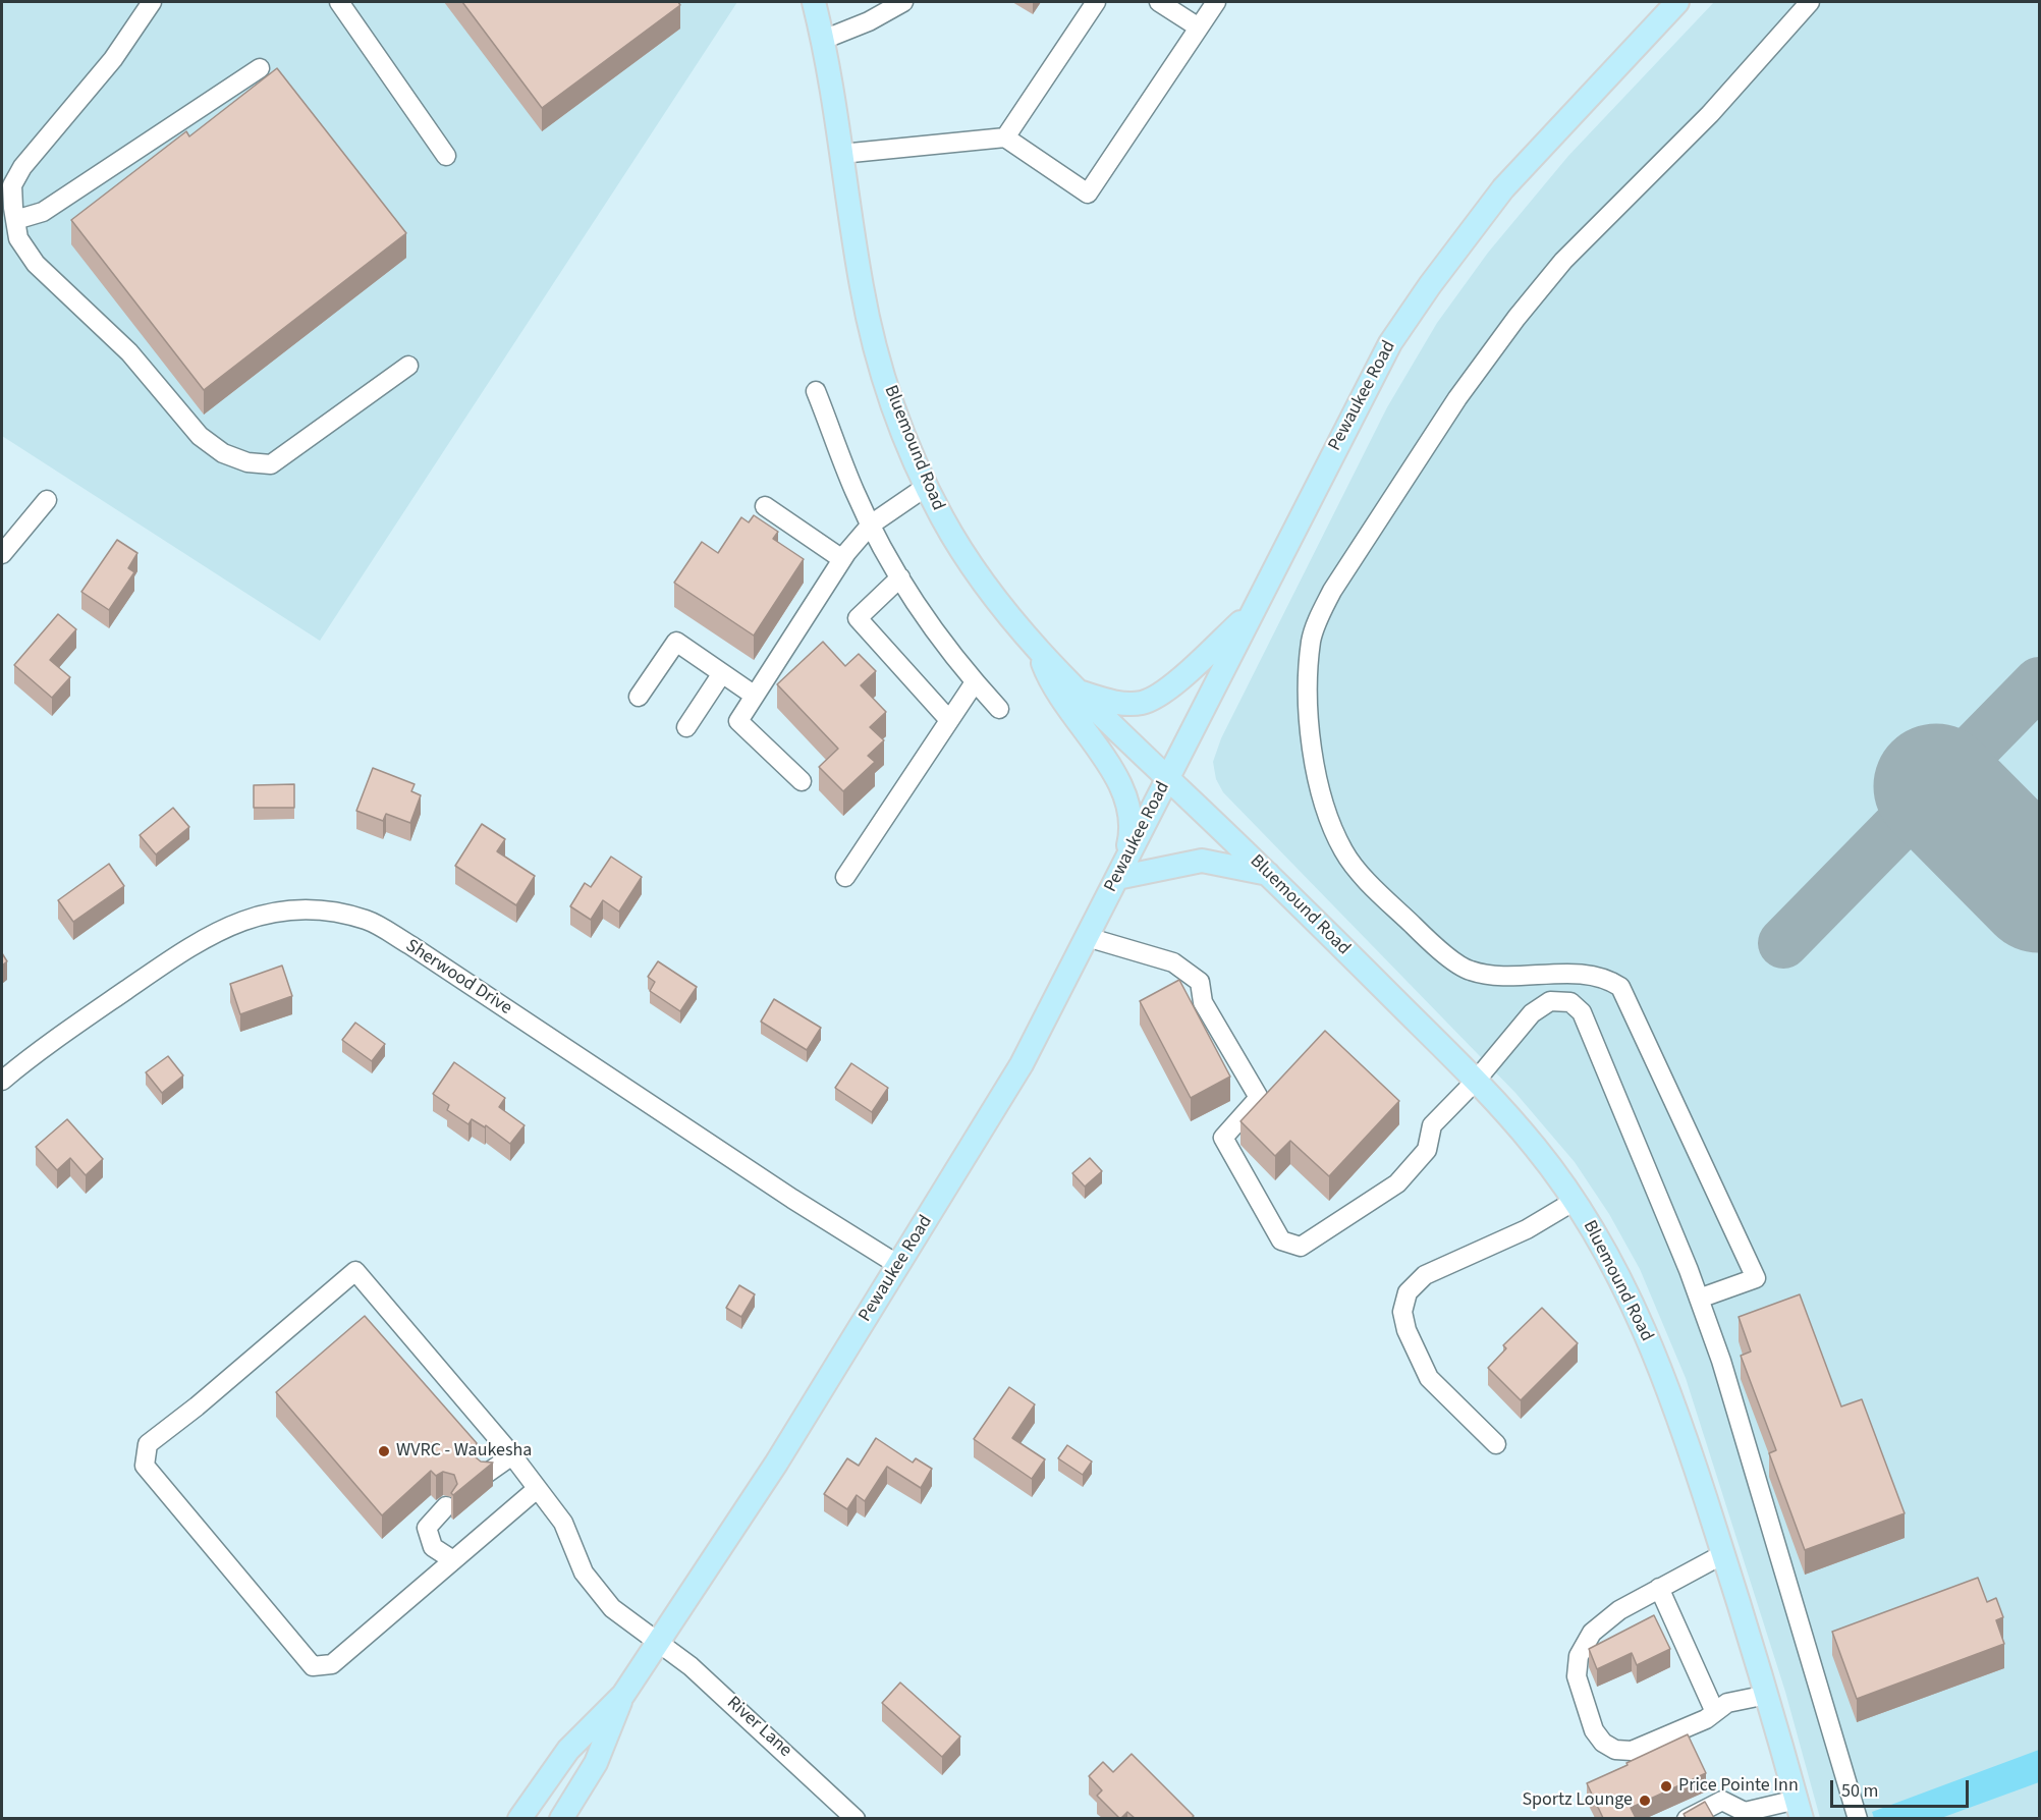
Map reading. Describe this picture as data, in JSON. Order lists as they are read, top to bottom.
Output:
{
  "streets": {
    "main road": ["Pewaukee Road", "Bluemound Road"],
    "street": ["Sherwood Drive", "River Lane"]
  },
  "crossings": [
    ["Pewaukee Road", "Bluemound Road"],
    ["Pewaukee Road", "Sherwood Drive"],
    ["Pewaukee Road", "River Lane"]
  ],
  "places": ["WVRC - Waukesha", "Price Pointe Inn", "Sportz Lounge"],
  "scale_bar": "50 m"
}
